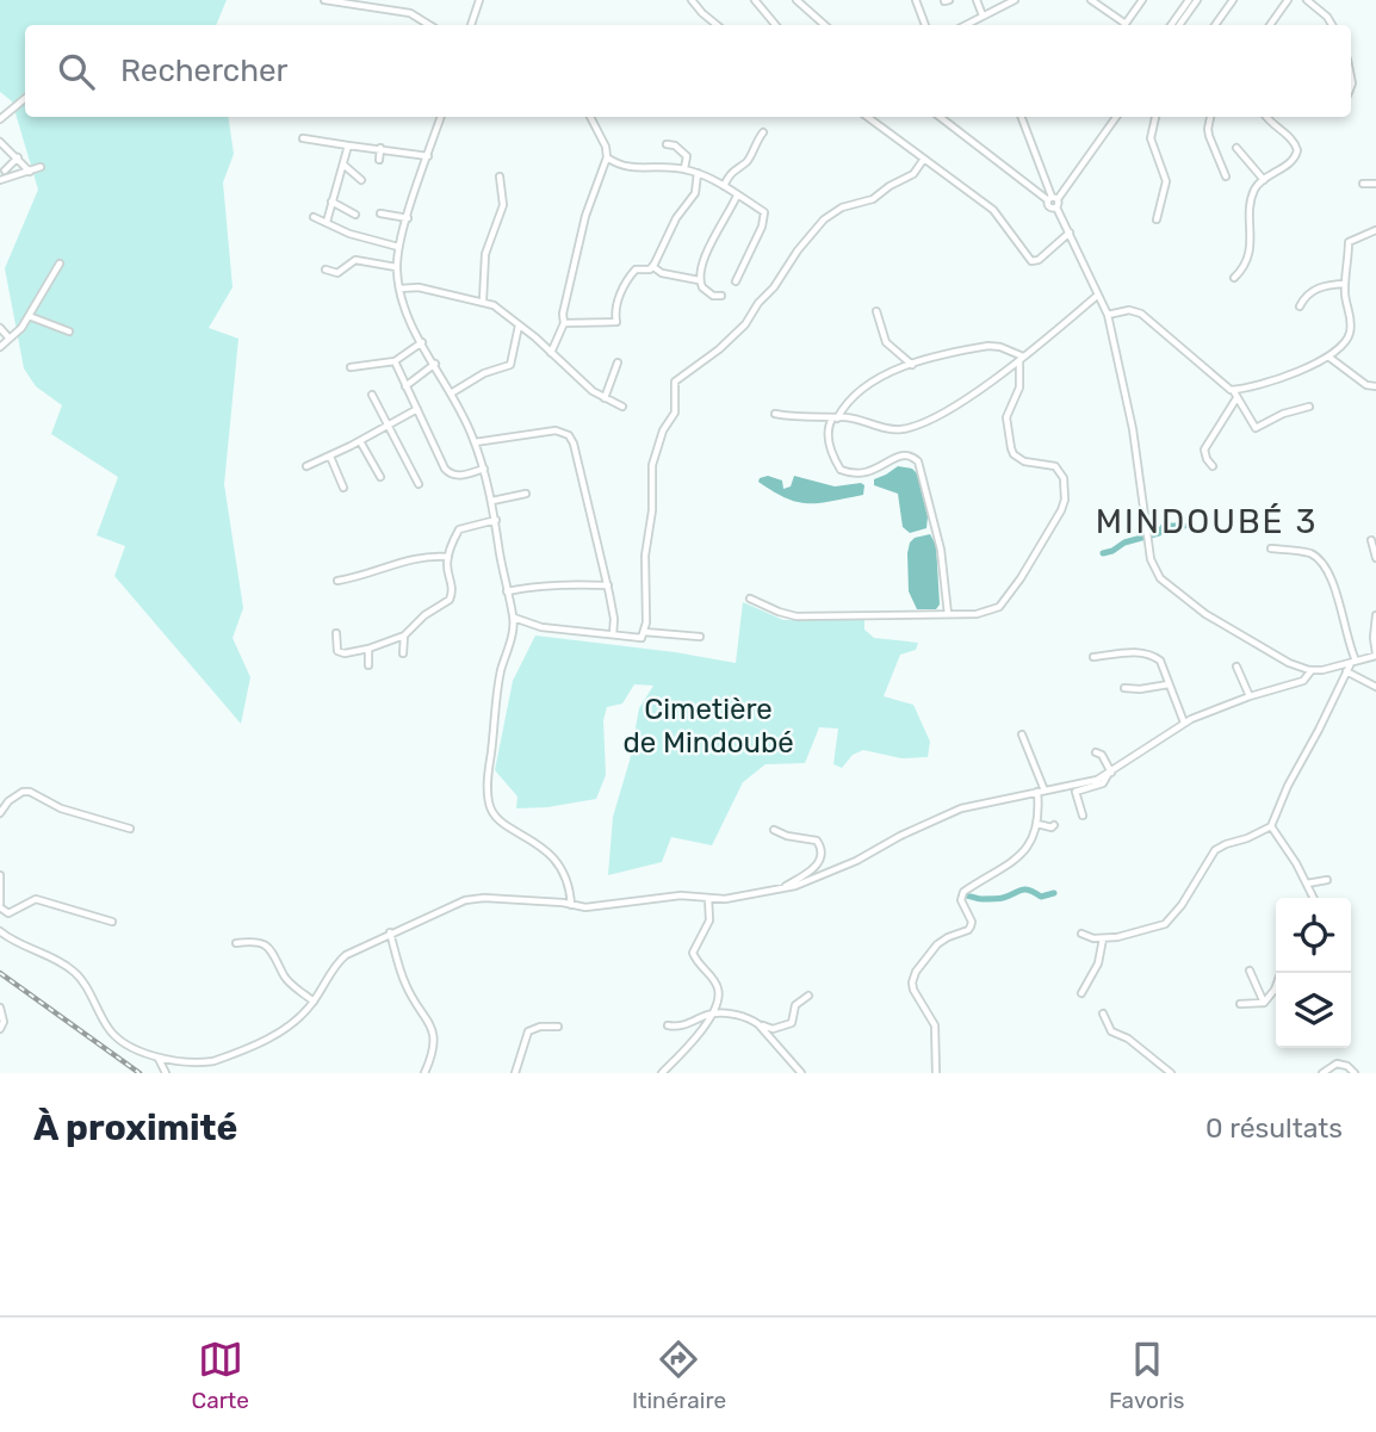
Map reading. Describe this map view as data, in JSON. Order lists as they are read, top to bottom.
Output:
{
  "districts": ["MINDOUBÉ 3"],
  "parks": ["Cimetière de Mindoubé"],
  "page": {
    "search": "Rechercher",
    "heading": ["À proximité", "0 résultats"],
    "nav": ["Carte", "Itinéraire", "Favoris"]
  }
}
